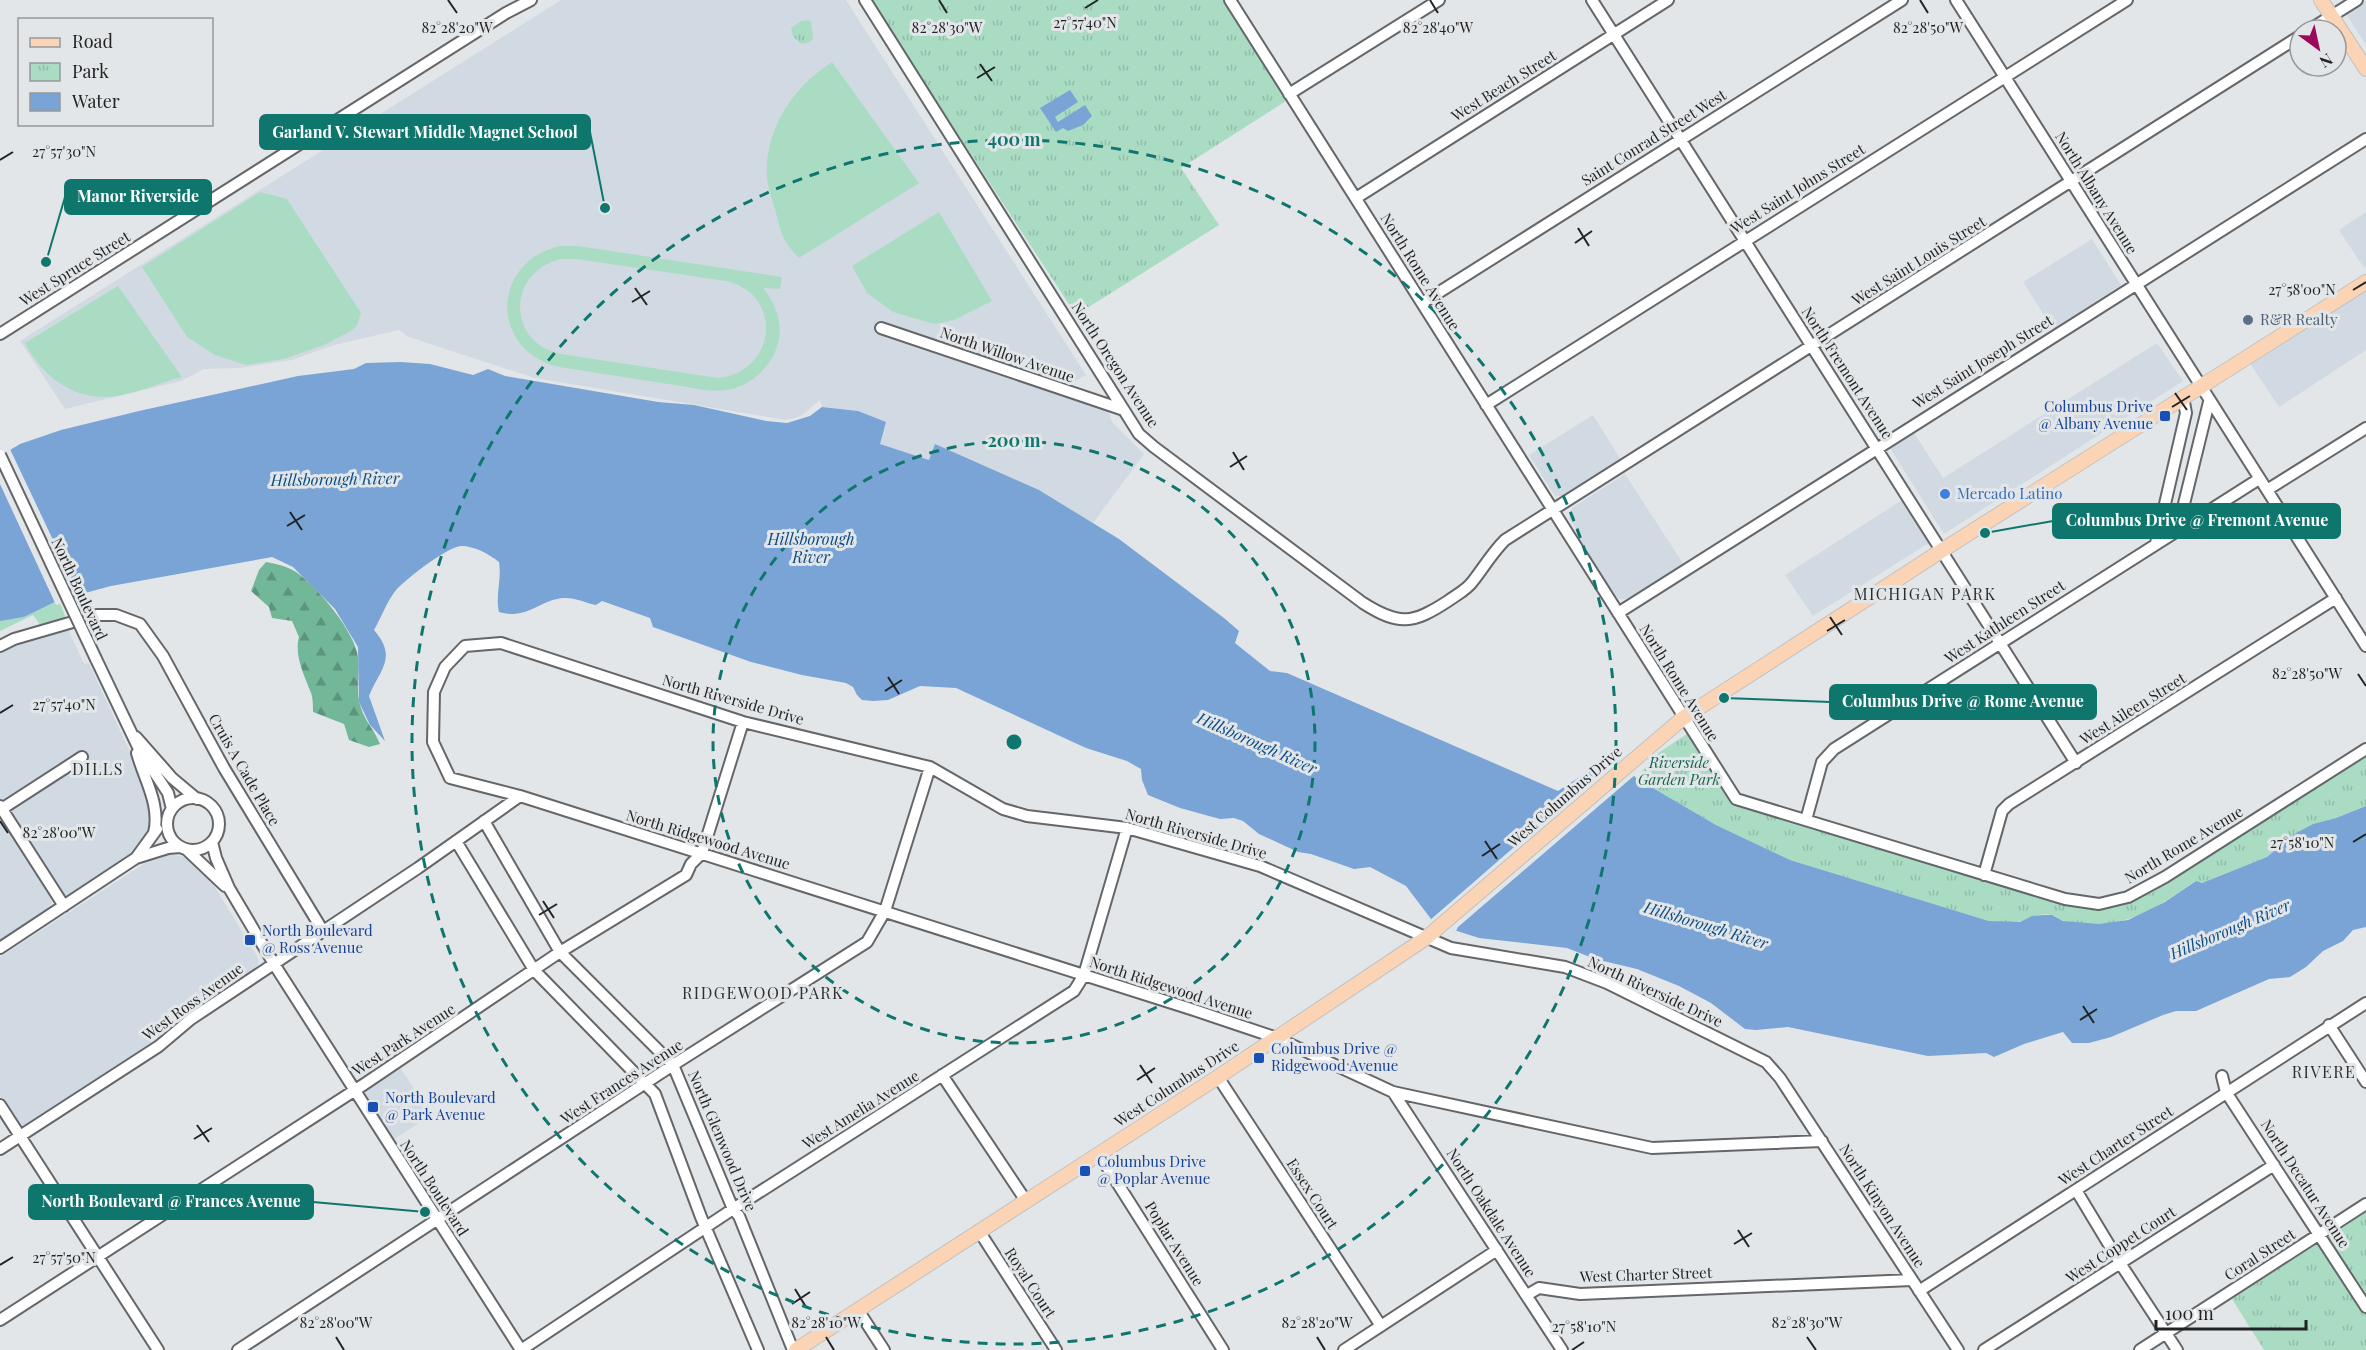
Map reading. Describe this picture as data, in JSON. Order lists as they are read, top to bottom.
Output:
{
  "streets": {
    "main road": ["West Columbus Drive"],
    "street": [
      "West Beach Street",
      "Saint Conrad Street West",
      "West Saint Johns Street",
      "North Albany Avenue",
      "West Saint Louis Street",
      "West Spruce Street",
      "North Rome Avenue",
      "North Willow Avenue",
      "West Saint Joseph Street",
      "North Oregon Avenue",
      "North Fremont Avenue",
      "North Boulevard",
      "West Kathleen Street",
      "North Riverside Drive",
      "West Aileen Street",
      "Cruis A Cade Place",
      "North Ridgewood Avenue",
      "West Ross Avenue",
      "West Park Avenue",
      "West Frances Avenue",
      "West Amelia Avenue",
      "North Glenwood Drive",
      "West Charter Street",
      "North Decatur Avenue",
      "Essex Court",
      "North Kinyon Avenue",
      "North Oakdale Avenue",
      "Poplar Avenue",
      "West Coppet Court",
      "Coral Street",
      "Royal Court"
    ]
  },
  "crossings": [
    ["West Beach Street", "North Rome Avenue"],
    ["West Beach Street", "North Fremont Avenue"],
    ["Saint Conrad Street West", "North Rome Avenue"],
    ["Saint Conrad Street West", "North Fremont Avenue"],
    ["West Saint Johns Street", "North Albany Avenue"],
    ["West Saint Johns Street", "North Rome Avenue"],
    ["West Saint Johns Street", "North Fremont Avenue"],
    ["North Albany Avenue", "West Saint Louis Street"],
    ["North Albany Avenue", "West Saint Joseph Street"],
    ["North Albany Avenue", "West Kathleen Street"],
    ["North Albany Avenue", "West Aileen Street"],
    ["North Albany Avenue", "West Columbus Drive"],
    ["West Saint Louis Street", "North Rome Avenue"],
    ["West Saint Louis Street", "North Oregon Avenue"],
    ["West Saint Louis Street", "North Fremont Avenue"],
    ["North Rome Avenue", "West Saint Joseph Street"],
    ["North Rome Avenue", "North Oregon Avenue"],
    ["North Rome Avenue", "West Kathleen Street"],
    ["North Rome Avenue", "West Aileen Street"],
    ["North Rome Avenue", "West Columbus Drive"],
    ["North Willow Avenue", "North Oregon Avenue"],
    ["West Saint Joseph Street", "North Fremont Avenue"],
    ["North Fremont Avenue", "West Kathleen Street"],
    ["North Fremont Avenue", "West Aileen Street"],
    ["North Fremont Avenue", "West Columbus Drive"],
    ["North Boulevard", "West Ross Avenue"],
    ["North Boulevard", "West Park Avenue"],
    ["North Boulevard", "West Frances Avenue"],
    ["North Boulevard", "West Amelia Avenue"],
    ["North Riverside Drive", "West Columbus Drive"],
    ["North Riverside Drive", "North Ridgewood Avenue"],
    ["North Riverside Drive", "West Park Avenue"],
    ["North Riverside Drive", "West Frances Avenue"],
    ["North Riverside Drive", "West Amelia Avenue"],
    ["North Riverside Drive", "North Kinyon Avenue"],
    ["Cruis A Cade Place", "West Ross Avenue"],
    ["West Columbus Drive", "North Ridgewood Avenue"],
    ["West Columbus Drive", "North Glenwood Drive"],
    ["West Columbus Drive", "Essex Court"],
    ["West Columbus Drive", "Poplar Avenue"],
    ["West Columbus Drive", "Royal Court"],
    ["North Ridgewood Avenue", "West Ross Avenue"],
    ["North Ridgewood Avenue", "West Park Avenue"],
    ["North Ridgewood Avenue", "West Frances Avenue"],
    ["North Ridgewood Avenue", "West Amelia Avenue"],
    ["North Ridgewood Avenue", "North Kinyon Avenue"],
    ["North Ridgewood Avenue", "North Oakdale Avenue"],
    ["West Ross Avenue", "North Glenwood Drive"],
    ["West Park Avenue", "North Glenwood Drive"],
    ["West Frances Avenue", "North Glenwood Drive"],
    ["West Amelia Avenue", "North Glenwood Drive"],
    ["West Charter Street", "North Decatur Avenue"],
    ["West Charter Street", "North Kinyon Avenue"],
    ["West Charter Street", "North Oakdale Avenue"],
    ["North Decatur Avenue", "West Coppet Court"],
    ["North Decatur Avenue", "Coral Street"]
  ],
  "districts": [
    "MICHIGAN PARK",
    "DILLS",
    "RIDGEWOOD PARK",
    "RIVERE"
  ],
  "water": ["Hillsborough River"],
  "parks": ["Riverside Garden Park"],
  "places": {
    "other": [
      "Garland V. Stewart Middle Magnet School",
      "Manor Riverside",
      "R&R Realty",
      "Mercado Latino",
      "Columbus Drive @ Fremont Avenue",
      "Columbus Drive @ Rome Avenue",
      "North Boulevard @ Frances Avenue"
    ],
    "transit": [
      "Columbus Drive @ Albany Avenue",
      "North Boulevard @ Ross Avenue",
      "Columbus Drive @ Ridgewood Avenue",
      "North Boulevard @ Park Avenue",
      "Columbus Drive @ Poplar Avenue"
    ]
  },
  "legend": ["Road", "Park", "Water"],
  "scale_bar": "100 m",
  "north": "bottom right",
  "coordinates": [
    "27°57'40\"N",
    "82°28'20\"W",
    "82°28'30\"W",
    "82°28'40\"W",
    "82°28'50\"W",
    "27°57'30\"N",
    "27°58'00\"N",
    "82°28'00\"W",
    "27°58'10\"N",
    "27°57'50\"N",
    "82°28'10\"W"
  ],
  "rings": ["400 m", "200 m"]
}
